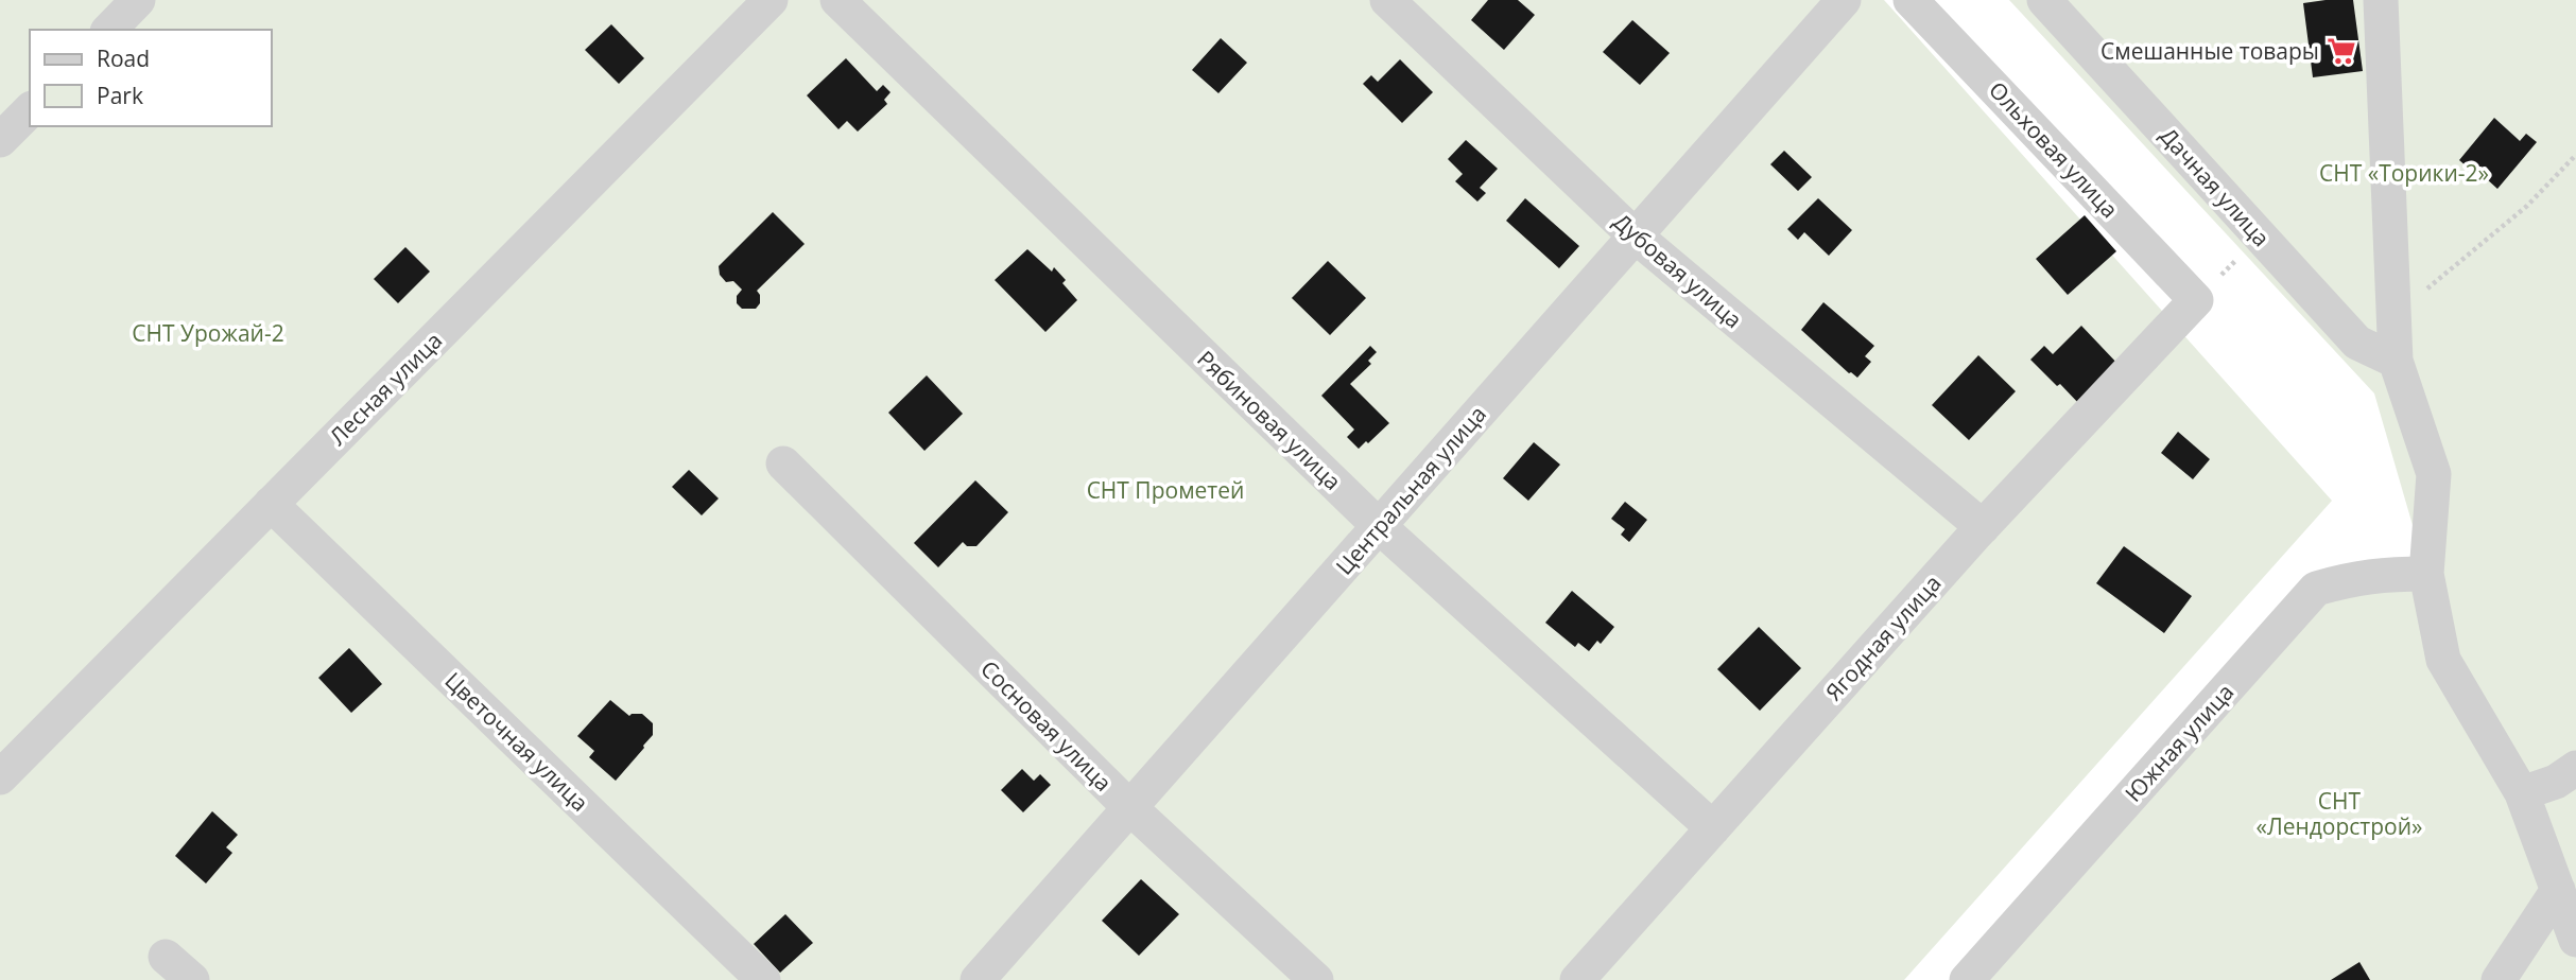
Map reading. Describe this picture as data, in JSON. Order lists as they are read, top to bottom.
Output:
{
  "streets": {
    "street": [
      "Ольховая улица",
      "Дачная улица",
      "Дубовая улица",
      "Лесная улица",
      "Рябиновая улица",
      "Центральная улица",
      "Ягодная улица",
      "Сосновая улица",
      "Цветочная улица",
      "Южная улица"
    ]
  },
  "crossings": [
    ["Ольховая улица", "Ягодная улица"],
    ["Дубовая улица", "Центральная улица"],
    ["Дубовая улица", "Ягодная улица"],
    ["Лесная улица", "Цветочная улица"],
    ["Рябиновая улица", "Центральная улица"],
    ["Рябиновая улица", "Ягодная улица"],
    ["Центральная улица", "Сосновая улица"]
  ],
  "parks": [
    "СНТ «Торики-2»",
    "СНТ Урожай-2",
    "СНТ Прометей",
    "СНТ «Лендорстрой»"
  ],
  "places": {
    "supermarket": ["Смешанные товары"]
  },
  "legend": ["Road", "Park"]
}
